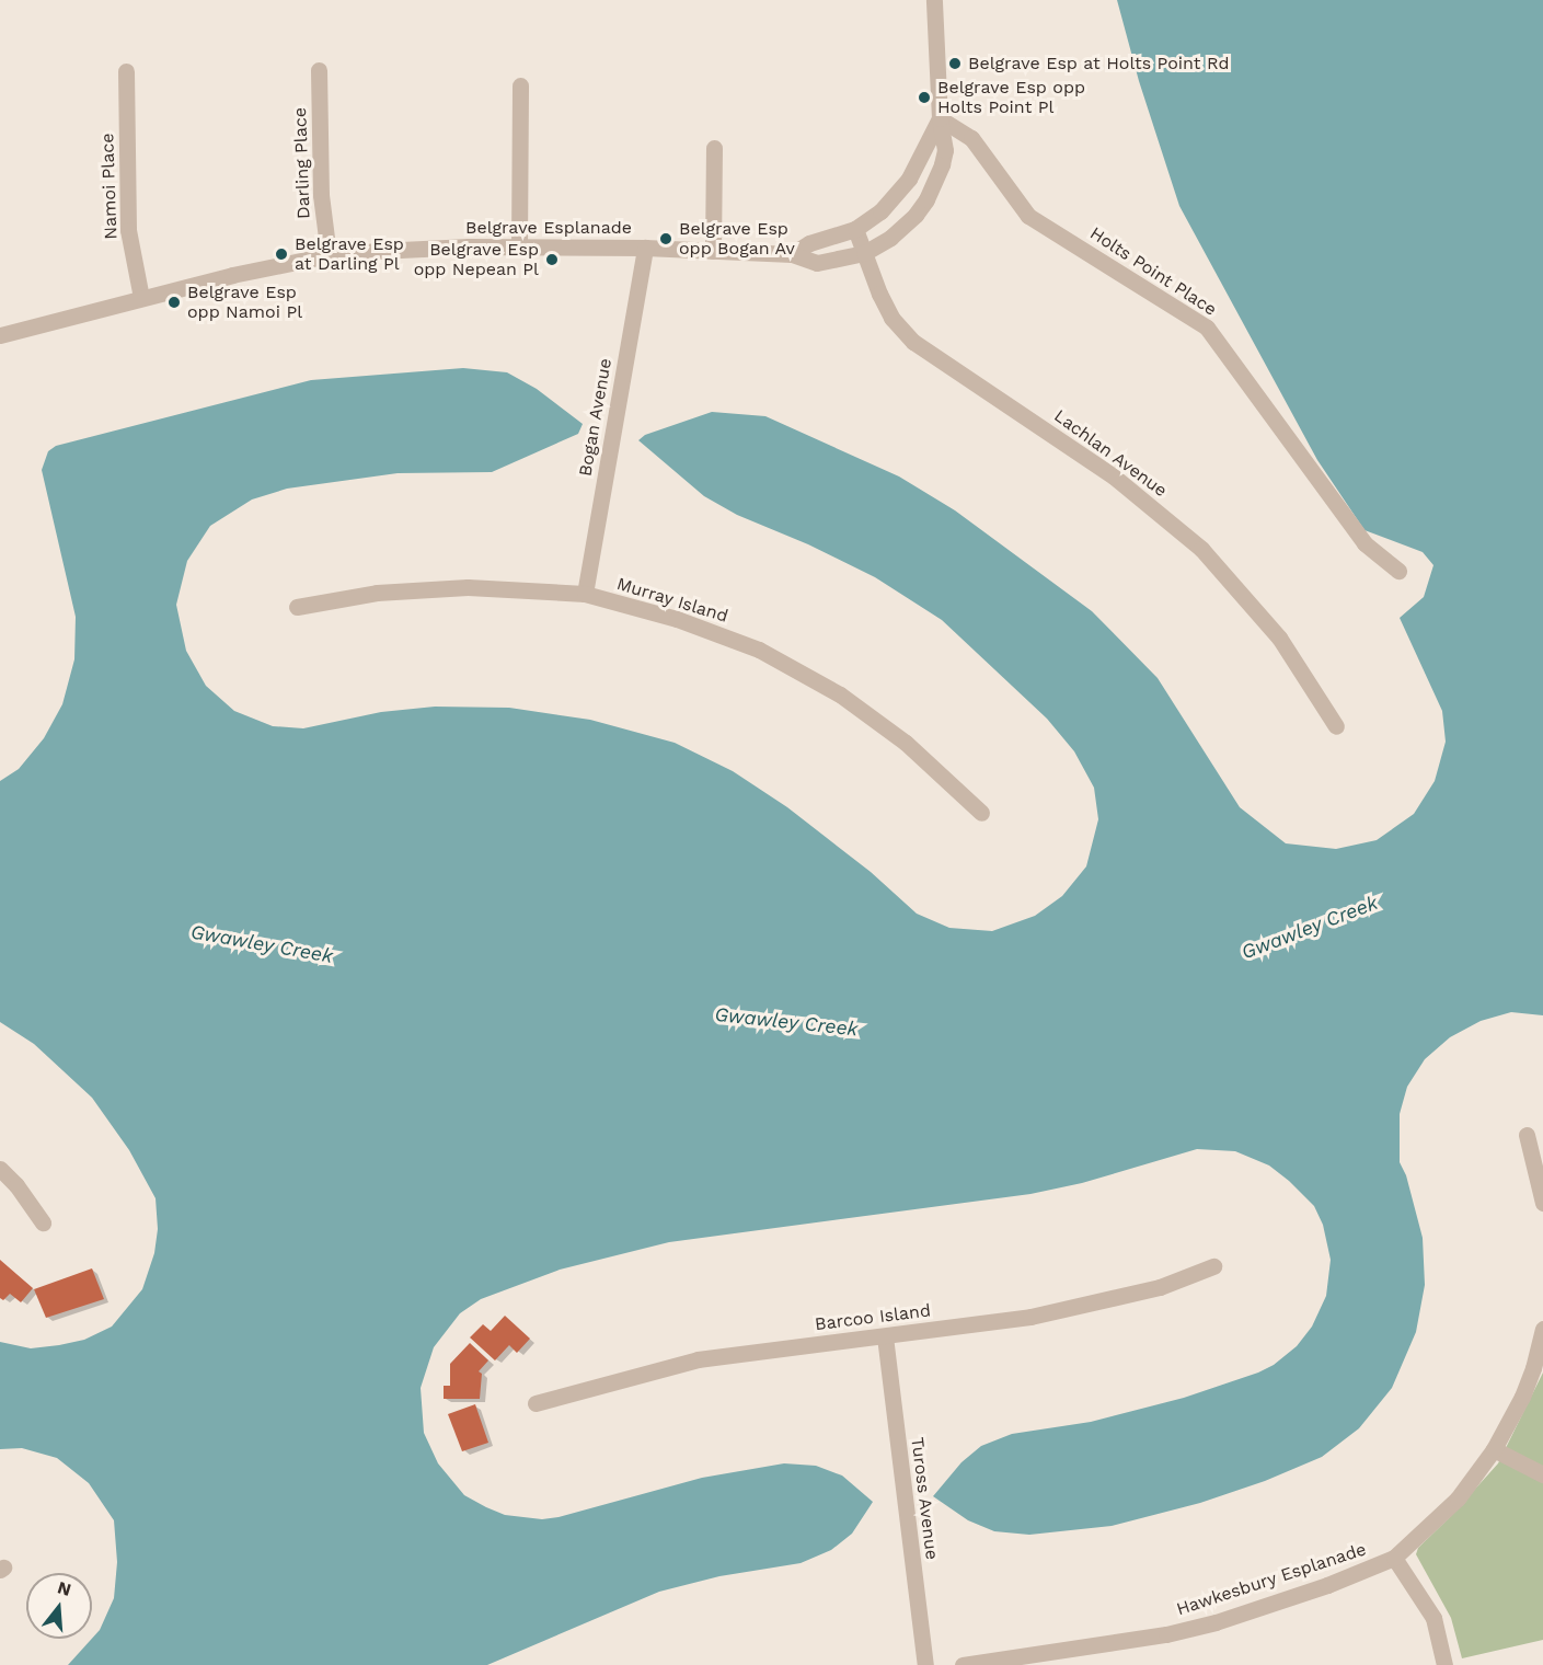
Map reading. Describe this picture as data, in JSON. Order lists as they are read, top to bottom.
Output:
{
  "streets": {
    "street": [
      "Darling Place",
      "Namoi Place",
      "Belgrave Esplanade",
      "Holts Point Place",
      "Bogan Avenue",
      "Lachlan Avenue",
      "Murray Island",
      "Barcoo Island",
      "Tuross Avenue",
      "Hawkesbury Esplanade"
    ]
  },
  "crossings": [
    ["Darling Place", "Belgrave Esplanade"],
    ["Namoi Place", "Belgrave Esplanade"],
    ["Belgrave Esplanade", "Holts Point Place"],
    ["Belgrave Esplanade", "Bogan Avenue"],
    ["Belgrave Esplanade", "Lachlan Avenue"],
    ["Bogan Avenue", "Murray Island"],
    ["Barcoo Island", "Tuross Avenue"]
  ],
  "water": ["Gwawley Creek"],
  "places": [
    "Belgrave Esp at Holts Point Rd",
    "Belgrave Esp opp Holts Point Pl",
    "Belgrave Esp opp Bogan Av",
    "Belgrave Esp at Darling Pl",
    "Belgrave Esp opp Nepean Pl",
    "Belgrave Esp opp Namoi Pl"
  ],
  "north": "top"
}
